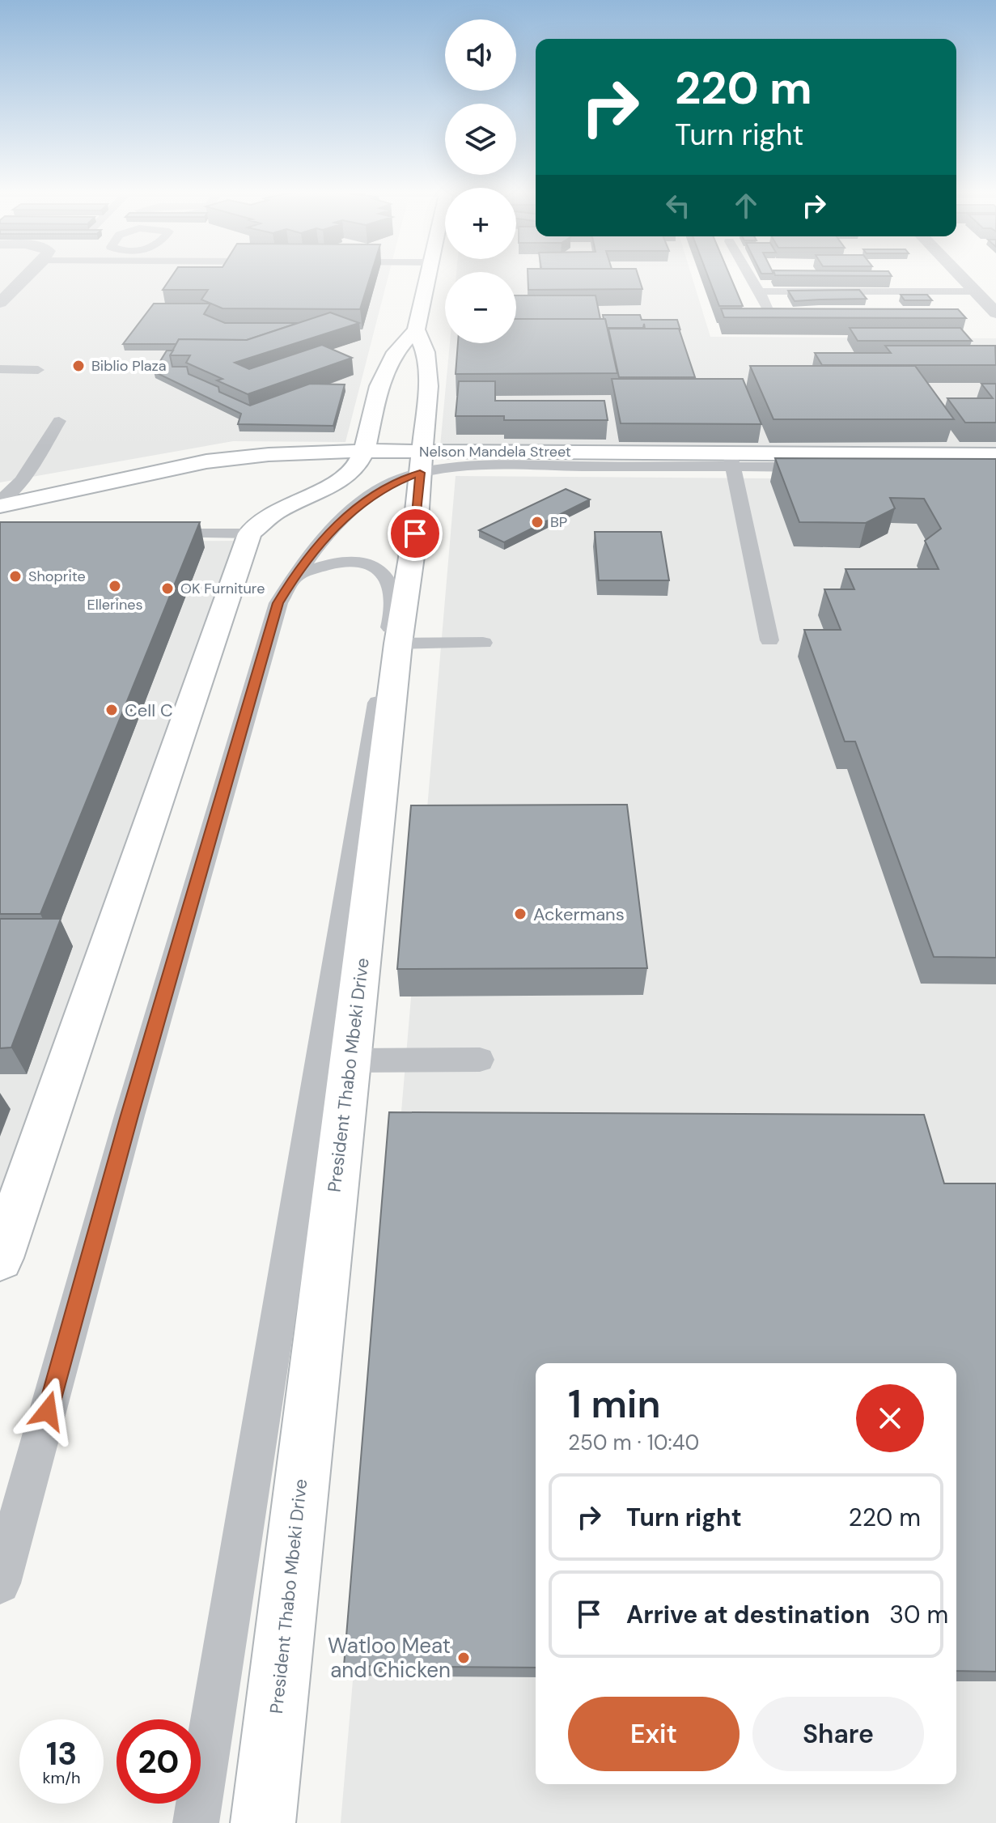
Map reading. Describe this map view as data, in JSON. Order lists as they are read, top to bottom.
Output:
{
  "streets": {
    "street": ["Nelson Mandela Street", "President Thabo Mbeki Drive"]
  },
  "crossings": [
    ["Nelson Mandela Street", "President Thabo Mbeki Drive"]
  ],
  "places": [
    "Biblio Plaza",
    "BP",
    "Shoprite",
    "Ellerines",
    "OK Furniture",
    "Cell C",
    "Ackermans",
    "Watloo Meat and Chicken"
  ],
  "page": {
    "map_buttons": ["+", "−"],
    "turn": ["220 m", "Turn right"],
    "heading": ["1 min", "250 m · 10:40"],
    "list": [
      {
        "name": "Turn right",
        "value": "220 m"
      },
      {
        "name": "Arrive at destination",
        "value": "30 m"
      }
    ],
    "buttons": ["Exit", "Share"],
    "speed": "13 km/h",
    "limit": "20"
  }
}
